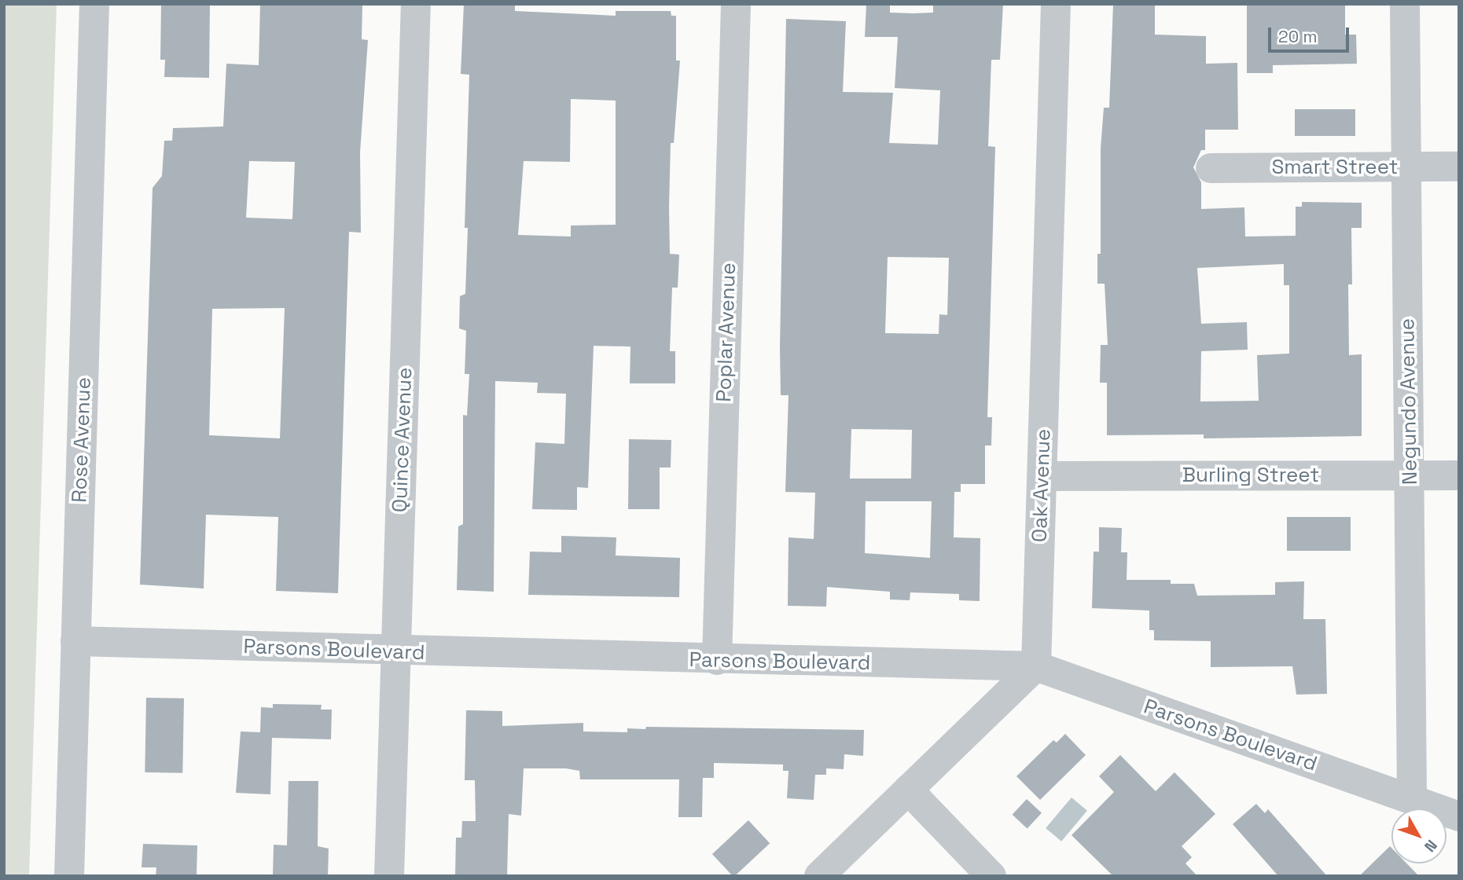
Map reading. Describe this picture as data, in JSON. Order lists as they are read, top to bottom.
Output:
{
  "streets": {
    "street": [
      "Smart Street",
      "Poplar Avenue",
      "Negundo Avenue",
      "Rose Avenue",
      "Quince Avenue",
      "Burling Street",
      "Oak Avenue",
      "Parsons Boulevard"
    ]
  },
  "crossings": [
    ["Smart Street", "Negundo Avenue"],
    ["Poplar Avenue", "Parsons Boulevard"],
    ["Negundo Avenue", "Burling Street"],
    ["Negundo Avenue", "Parsons Boulevard"],
    ["Rose Avenue", "Parsons Boulevard"],
    ["Quince Avenue", "Parsons Boulevard"],
    ["Burling Street", "Oak Avenue"],
    ["Oak Avenue", "Parsons Boulevard"]
  ],
  "scale_bar": "20 m",
  "north": "bottom right"
}
